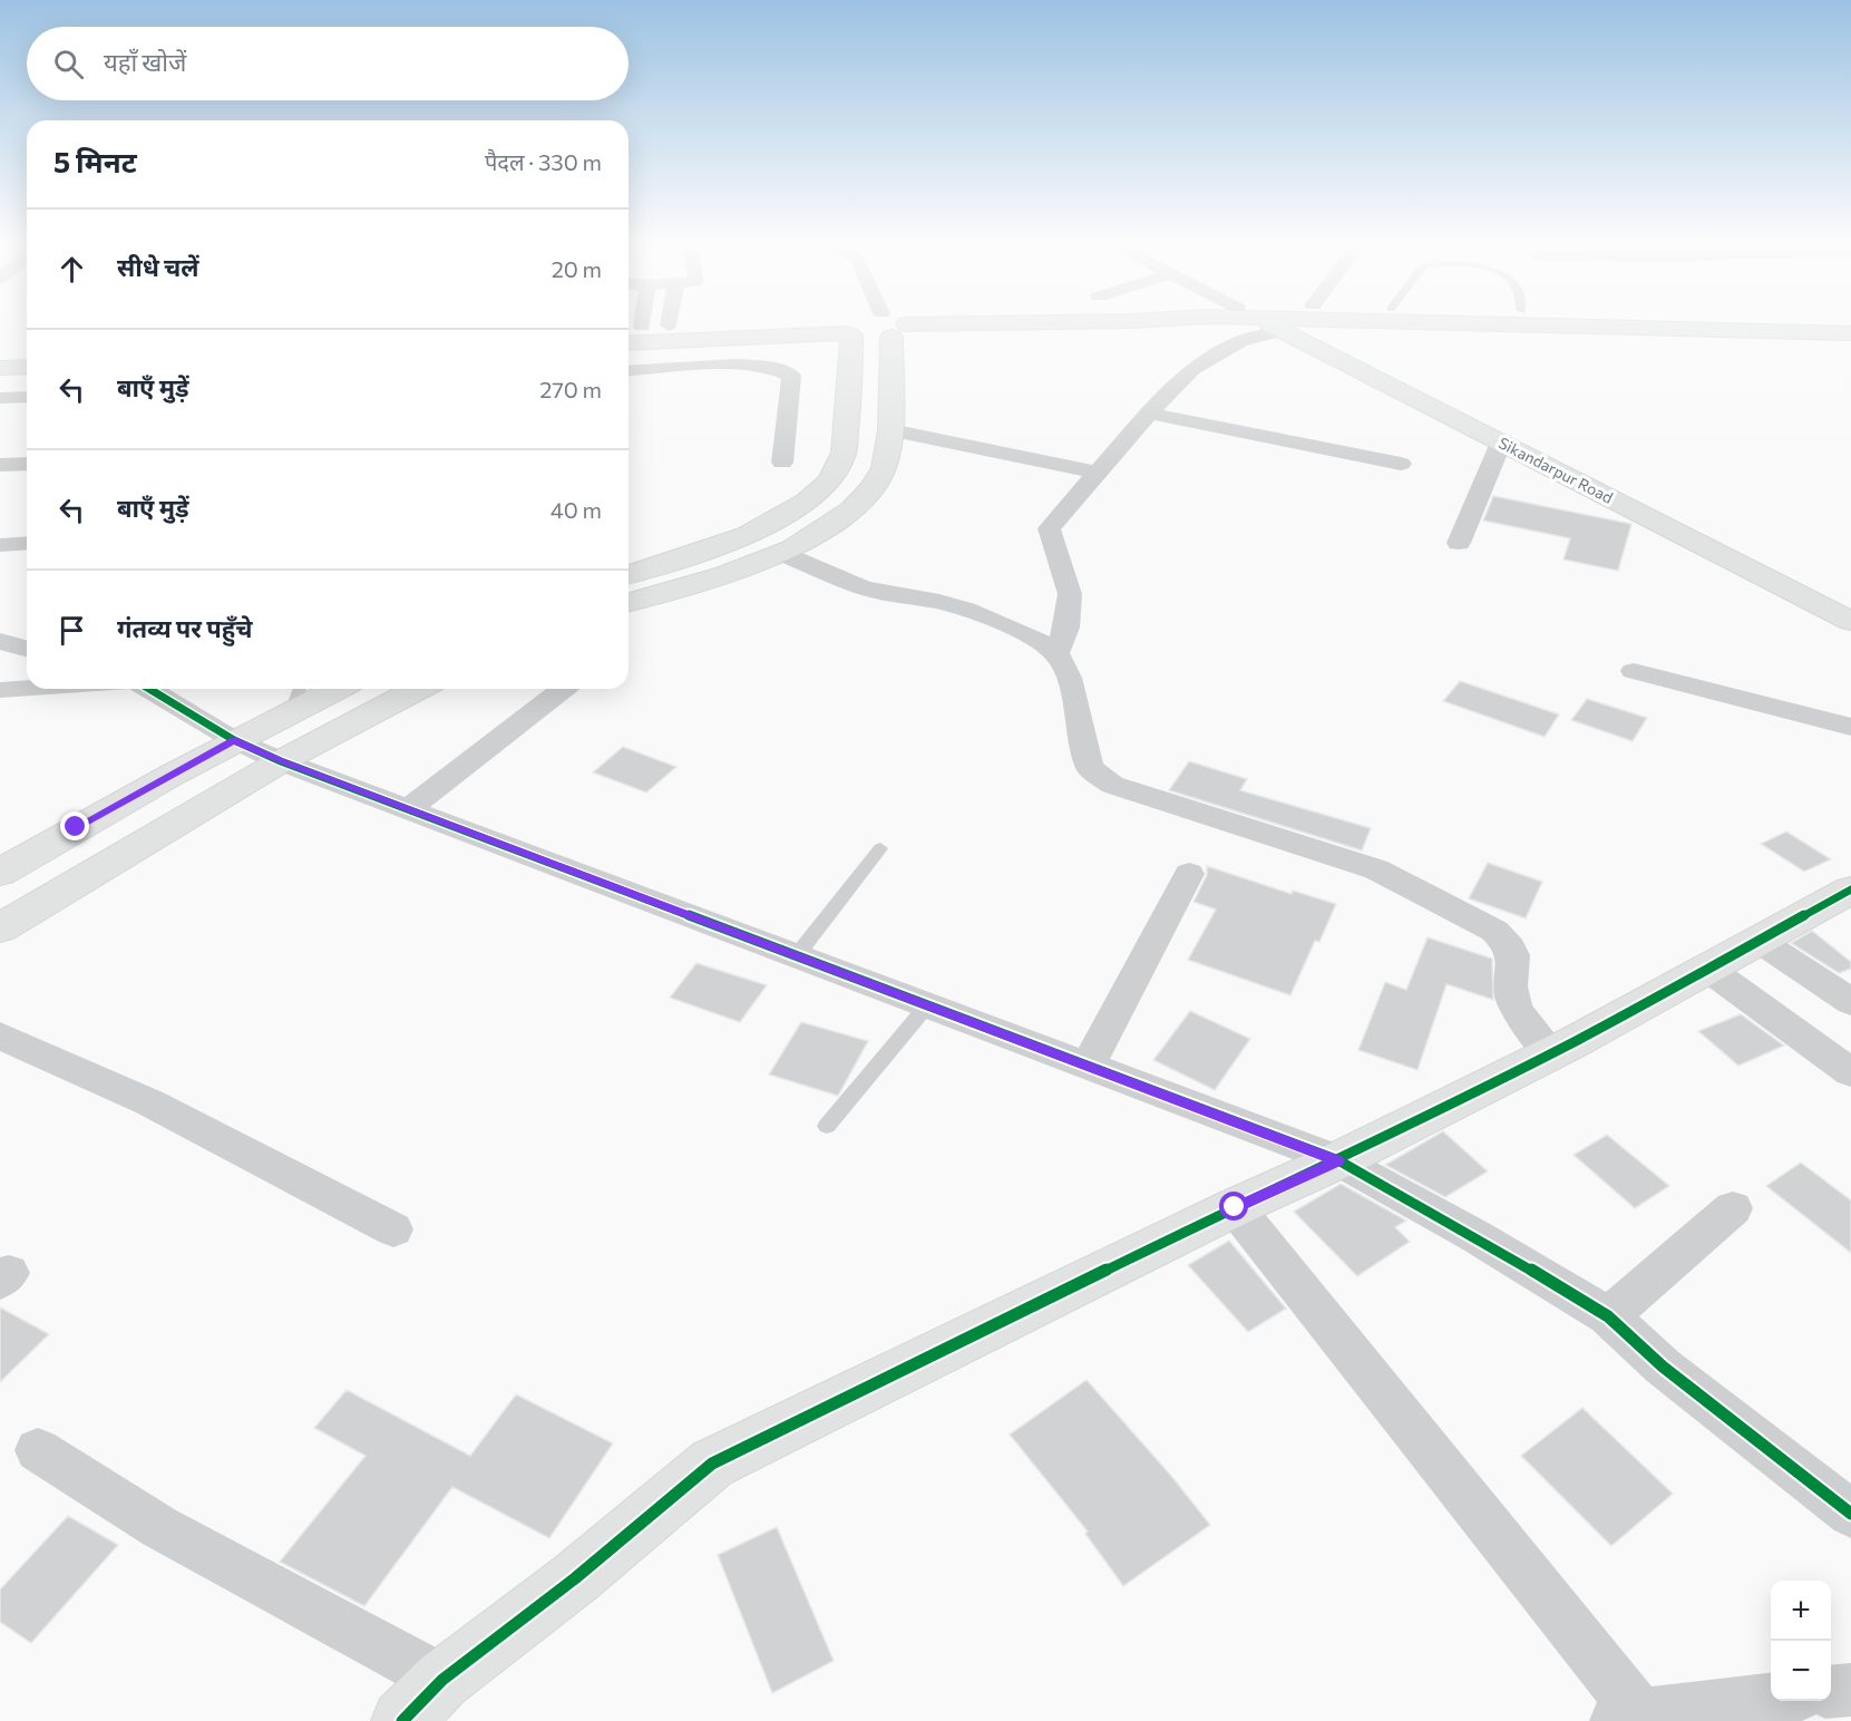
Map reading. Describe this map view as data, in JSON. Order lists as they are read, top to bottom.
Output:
{
  "streets": {
    "street": ["Sikandarpur Road"]
  },
  "page": {
    "search": "यहाँ खोजें",
    "heading": ["5 मिनट", "पैदल · 330 m"],
    "list": [
      ["सीधे चलें", "20 m"],
      ["बाएँ मुड़ें", "270 m"],
      ["बाएँ मुड़ें", "40 m"],
      "गंतव्य पर पहुँचे"
    ],
    "map_buttons": ["+", "−"]
  }
}
